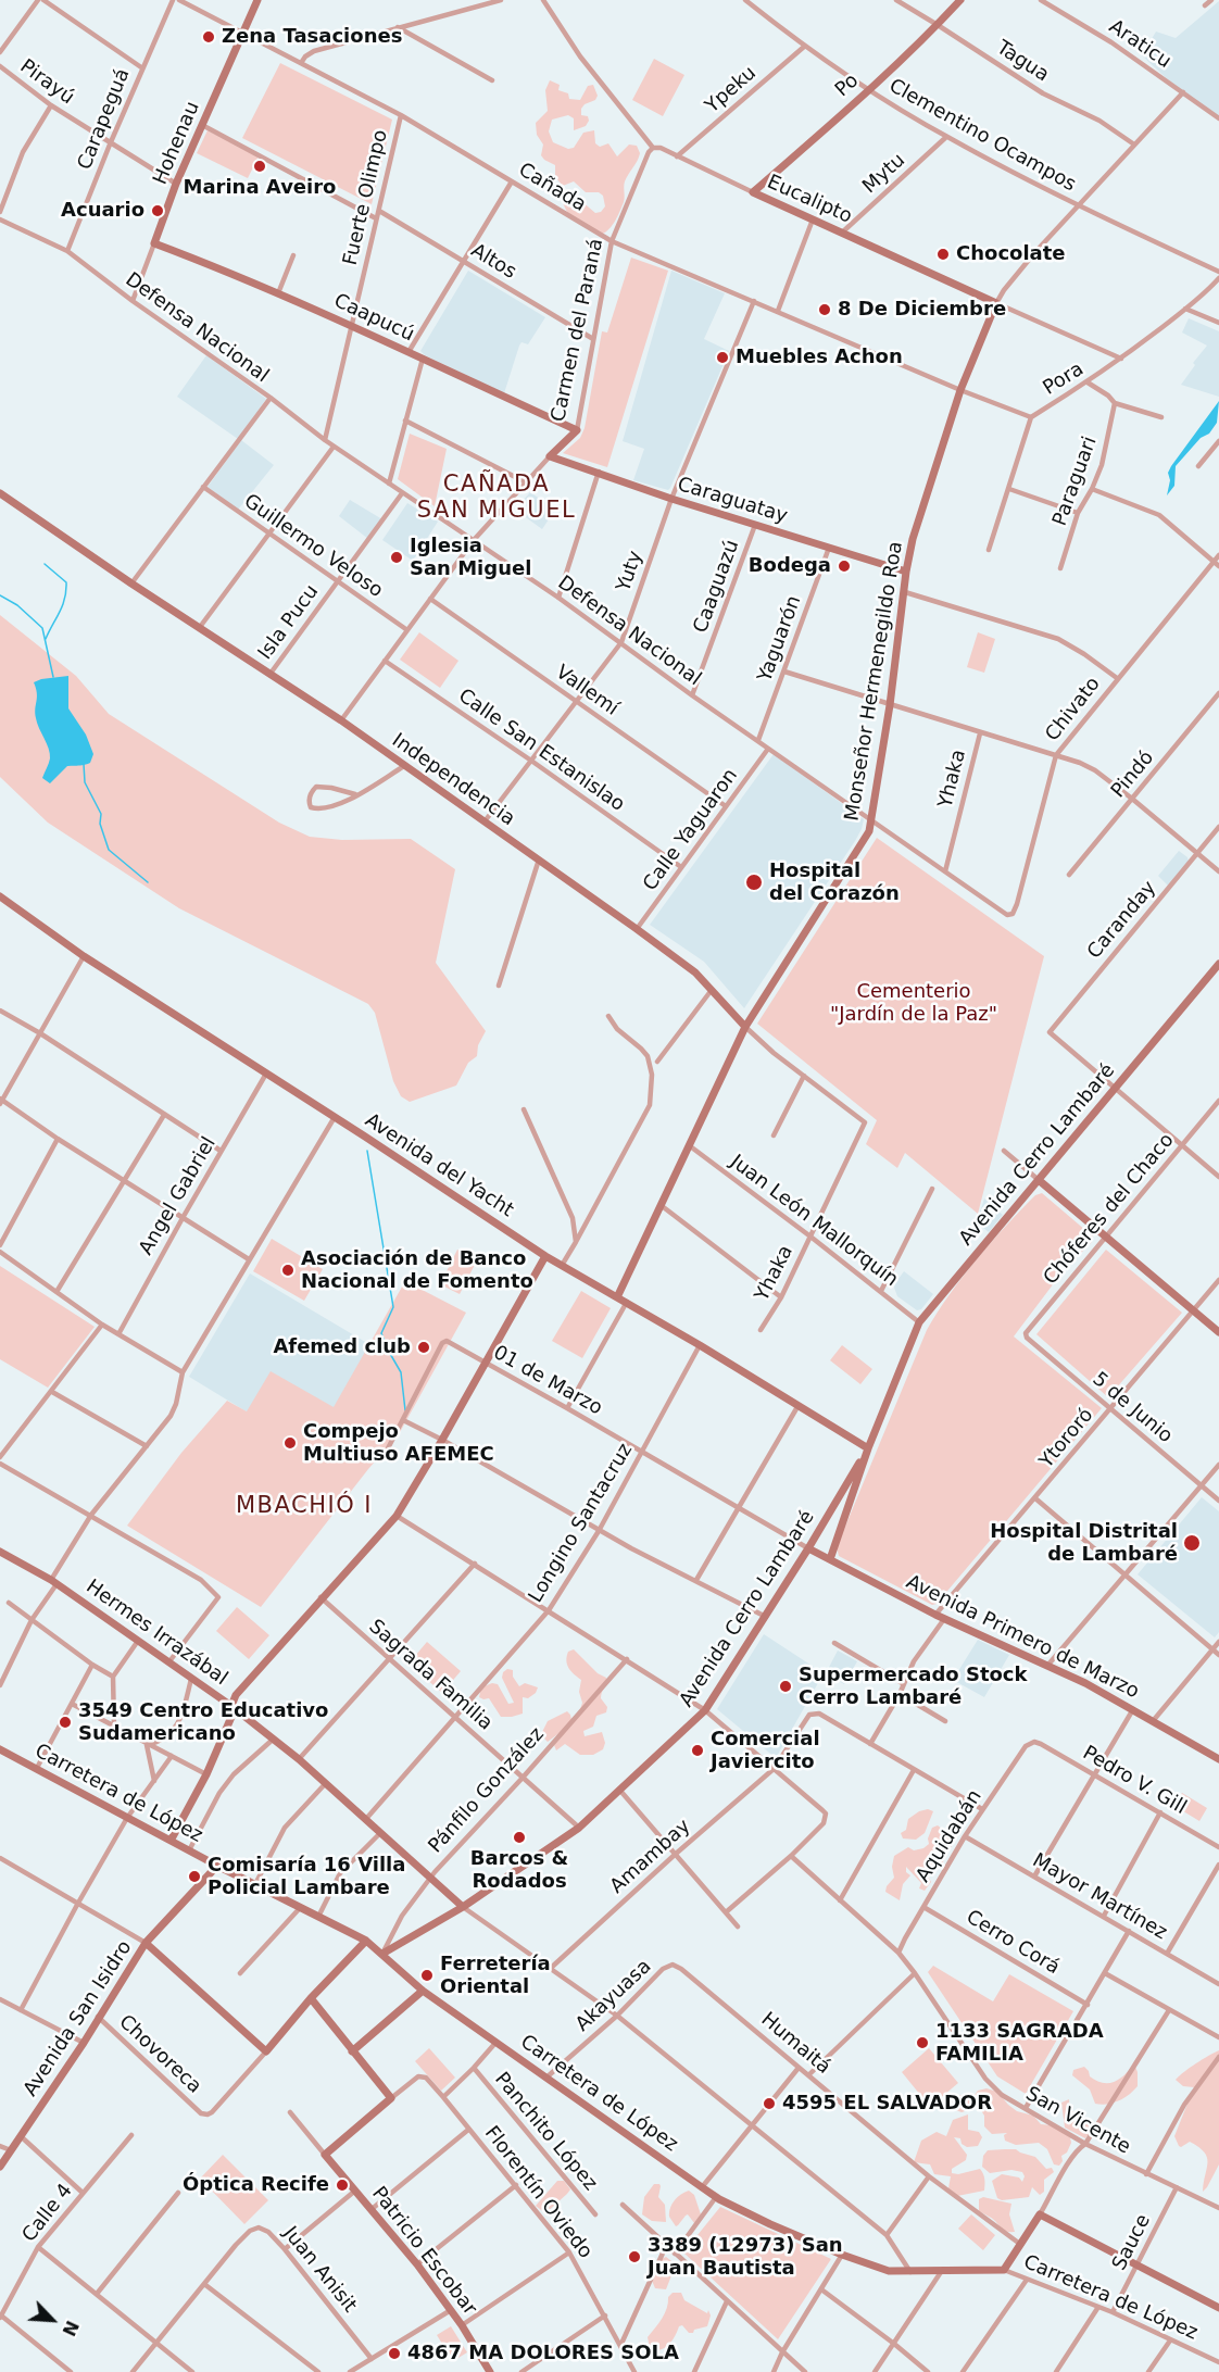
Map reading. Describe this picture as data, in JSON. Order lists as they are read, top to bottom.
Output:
{
  "streets": {
    "street": [
      "Araticu",
      "Tagua",
      "Pirayú",
      "Po",
      "Ypeku",
      "Carapeguá",
      "Clementino Ocampos",
      "Hohenau",
      "Mytu",
      "Cañada",
      "Fuerte Olimpo",
      "Eucalipto",
      "Altos",
      "Caapucú",
      "Defensa Nacional",
      "Carmen del Paraná",
      "Pora",
      "Paraguari",
      "Caraguatay",
      "Guillermo Veloso",
      "Yuty",
      "Caaguazú",
      "Isla Pucu",
      "Yaguarón",
      "Monseñor Hermenegildo Roa",
      "Vallemí",
      "Chivato",
      "Calle San Estanislao",
      "Pindó",
      "Yhaka",
      "Independencia",
      "Calle Yaguaron",
      "Caranday",
      "Avenida Cerro Lambaré",
      "Avenida del Yacht",
      "Angel Gabriel",
      "Chóferes del Chaco",
      "Juan León Mallorquín",
      "01 de Marzo",
      "5 de Junio",
      "Ytororó",
      "Longino Santacruz",
      "Hermes Irrazábal",
      "Avenida Primero de Marzo",
      "Sagrada Familia",
      "Pedro V. Gill",
      "Pánfilo González",
      "Carretera de López",
      "Aquidabán",
      "Amambay",
      "Mayor Martínez",
      "Cerro Corá",
      "Akayuasa",
      "Avenida San Isidro",
      "Humaitá",
      "Chovoreca",
      "San Vicente",
      "Panchito López",
      "Florentín Oviedo",
      "Calle 4",
      "Sauce",
      "Patricio Escobar",
      "Juan Anisit"
    ]
  },
  "crossings": [
    ["Araticu", "Monseñor Hermenegildo Roa"],
    ["Tagua", "Po"],
    ["Tagua", "Monseñor Hermenegildo Roa"],
    ["Pirayú", "Carapeguá"],
    ["Pirayú", "Hohenau"],
    ["Po", "Clementino Ocampos"],
    ["Po", "Eucalipto"],
    ["Ypeku", "Clementino Ocampos"],
    ["Ypeku", "Eucalipto"],
    ["Carapeguá", "Defensa Nacional"],
    ["Clementino Ocampos", "Mytu"],
    ["Clementino Ocampos", "Monseñor Hermenegildo Roa"],
    ["Hohenau", "Cañada"],
    ["Hohenau", "Caapucú"],
    ["Hohenau", "Defensa Nacional"],
    ["Mytu", "Eucalipto"],
    ["Cañada", "Fuerte Olimpo"],
    ["Cañada", "Carmen del Paraná"],
    ["Cañada", "Pora"],
    ["Cañada", "Yuty"],
    ["Cañada", "Monseñor Hermenegildo Roa"],
    ["Fuerte Olimpo", "Altos"],
    ["Fuerte Olimpo", "Caapucú"],
    ["Fuerte Olimpo", "Defensa Nacional"],
    ["Eucalipto", "Carmen del Paraná"],
    ["Eucalipto", "Pora"],
    ["Eucalipto", "Monseñor Hermenegildo Roa"],
    ["Altos", "Carmen del Paraná"],
    ["Caapucú", "Carmen del Paraná"],
    ["Defensa Nacional", "Carmen del Paraná"],
    ["Defensa Nacional", "Yuty"],
    ["Defensa Nacional", "Caaguazú"],
    ["Defensa Nacional", "Isla Pucu"],
    ["Defensa Nacional", "Yaguarón"],
    ["Defensa Nacional", "Monseñor Hermenegildo Roa"],
    ["Defensa Nacional", "Chivato"],
    ["Defensa Nacional", "Yhaka"],
    ["Defensa Nacional", "Calle Yaguaron"],
    ["Carmen del Paraná", "Caraguatay"],
    ["Carmen del Paraná", "Guillermo Veloso"],
    ["Carmen del Paraná", "Vallemí"],
    ["Carmen del Paraná", "Calle San Estanislao"],
    ["Carmen del Paraná", "Independencia"],
    ["Caraguatay", "Yuty"],
    ["Caraguatay", "Caaguazú"],
    ["Caraguatay", "Yaguarón"],
    ["Caraguatay", "Monseñor Hermenegildo Roa"],
    ["Guillermo Veloso", "Isla Pucu"],
    ["Yuty", "Vallemí"],
    ["Yuty", "Calle San Estanislao"],
    ["Yuty", "Independencia"],
    ["Isla Pucu", "Independencia"],
    ["Monseñor Hermenegildo Roa", "Independencia"],
    ["Monseñor Hermenegildo Roa", "Avenida del Yacht"],
    ["Monseñor Hermenegildo Roa", "Juan León Mallorquín"],
    ["Vallemí", "Calle Yaguaron"],
    ["Calle San Estanislao", "Calle Yaguaron"],
    ["Yhaka", "Independencia"],
    ["Yhaka", "Juan León Mallorquín"],
    ["Independencia", "Calle Yaguaron"],
    ["Caranday", "Avenida Cerro Lambaré"],
    ["Avenida Cerro Lambaré", "Avenida del Yacht"],
    ["Avenida Cerro Lambaré", "Juan León Mallorquín"],
    ["Avenida Cerro Lambaré", "01 de Marzo"],
    ["Avenida Cerro Lambaré", "Hermes Irrazábal"],
    ["Avenida Cerro Lambaré", "Avenida Primero de Marzo"],
    ["Avenida Cerro Lambaré", "Sagrada Familia"],
    ["Avenida Cerro Lambaré", "Pánfilo González"],
    ["Avenida Cerro Lambaré", "Carretera de López"],
    ["Avenida del Yacht", "Angel Gabriel"],
    ["Avenida del Yacht", "Longino Santacruz"],
    ["Chóferes del Chaco", "5 de Junio"],
    ["01 de Marzo", "Longino Santacruz"],
    ["01 de Marzo", "Avenida Primero de Marzo"],
    ["5 de Junio", "Ytororó"],
    ["Ytororó", "Avenida Primero de Marzo"],
    ["Longino Santacruz", "Hermes Irrazábal"],
    ["Longino Santacruz", "Sagrada Familia"],
    ["Hermes Irrazábal", "Pánfilo González"],
    ["Sagrada Familia", "Pánfilo González"],
    ["Pedro V. Gill", "Aquidabán"],
    ["Pánfilo González", "Carretera de López"],
    ["Carretera de López", "Akayuasa"],
    ["Carretera de López", "Avenida San Isidro"],
    ["Carretera de López", "Sauce"],
    ["Aquidabán", "Mayor Martínez"],
    ["Aquidabán", "Cerro Corá"],
    ["Aquidabán", "San Vicente"],
    ["Akayuasa", "Humaitá"],
    ["Avenida San Isidro", "Chovoreca"],
    ["San Vicente", "Sauce"]
  ],
  "districts": ["CAÑADA SAN MIGUEL", "MBACHIÓ I"],
  "parks": ["Cementerio \"Jardín de la Paz\""],
  "places": [
    "Zena Tasaciones",
    "Marina Aveiro",
    "Acuario",
    "Chocolate",
    "8 De Diciembre",
    "Muebles Achon",
    "Iglesia San Miguel",
    "Bodega",
    "Hospital del Corazón",
    "Asociación de Banco Nacional de Fomento",
    "Afemed club",
    "Compejo Multiuso AFEMEC",
    "Hospital Distrital de Lambaré",
    "Supermercado Stock Cerro Lambaré",
    "3549 Centro Educativo Sudamericano",
    "Comercial Javiercito",
    "Barcos & Rodados",
    "Comisaría 16 Villa Policial Lambare",
    "Ferretería Oriental",
    "1133 SAGRADA FAMILIA",
    "4595 EL SALVADOR",
    "Óptica Recife",
    "3389 (12973) San Juan Bautista",
    "4867 MA DOLORES SOLA"
  ],
  "north": "bottom right"
}
